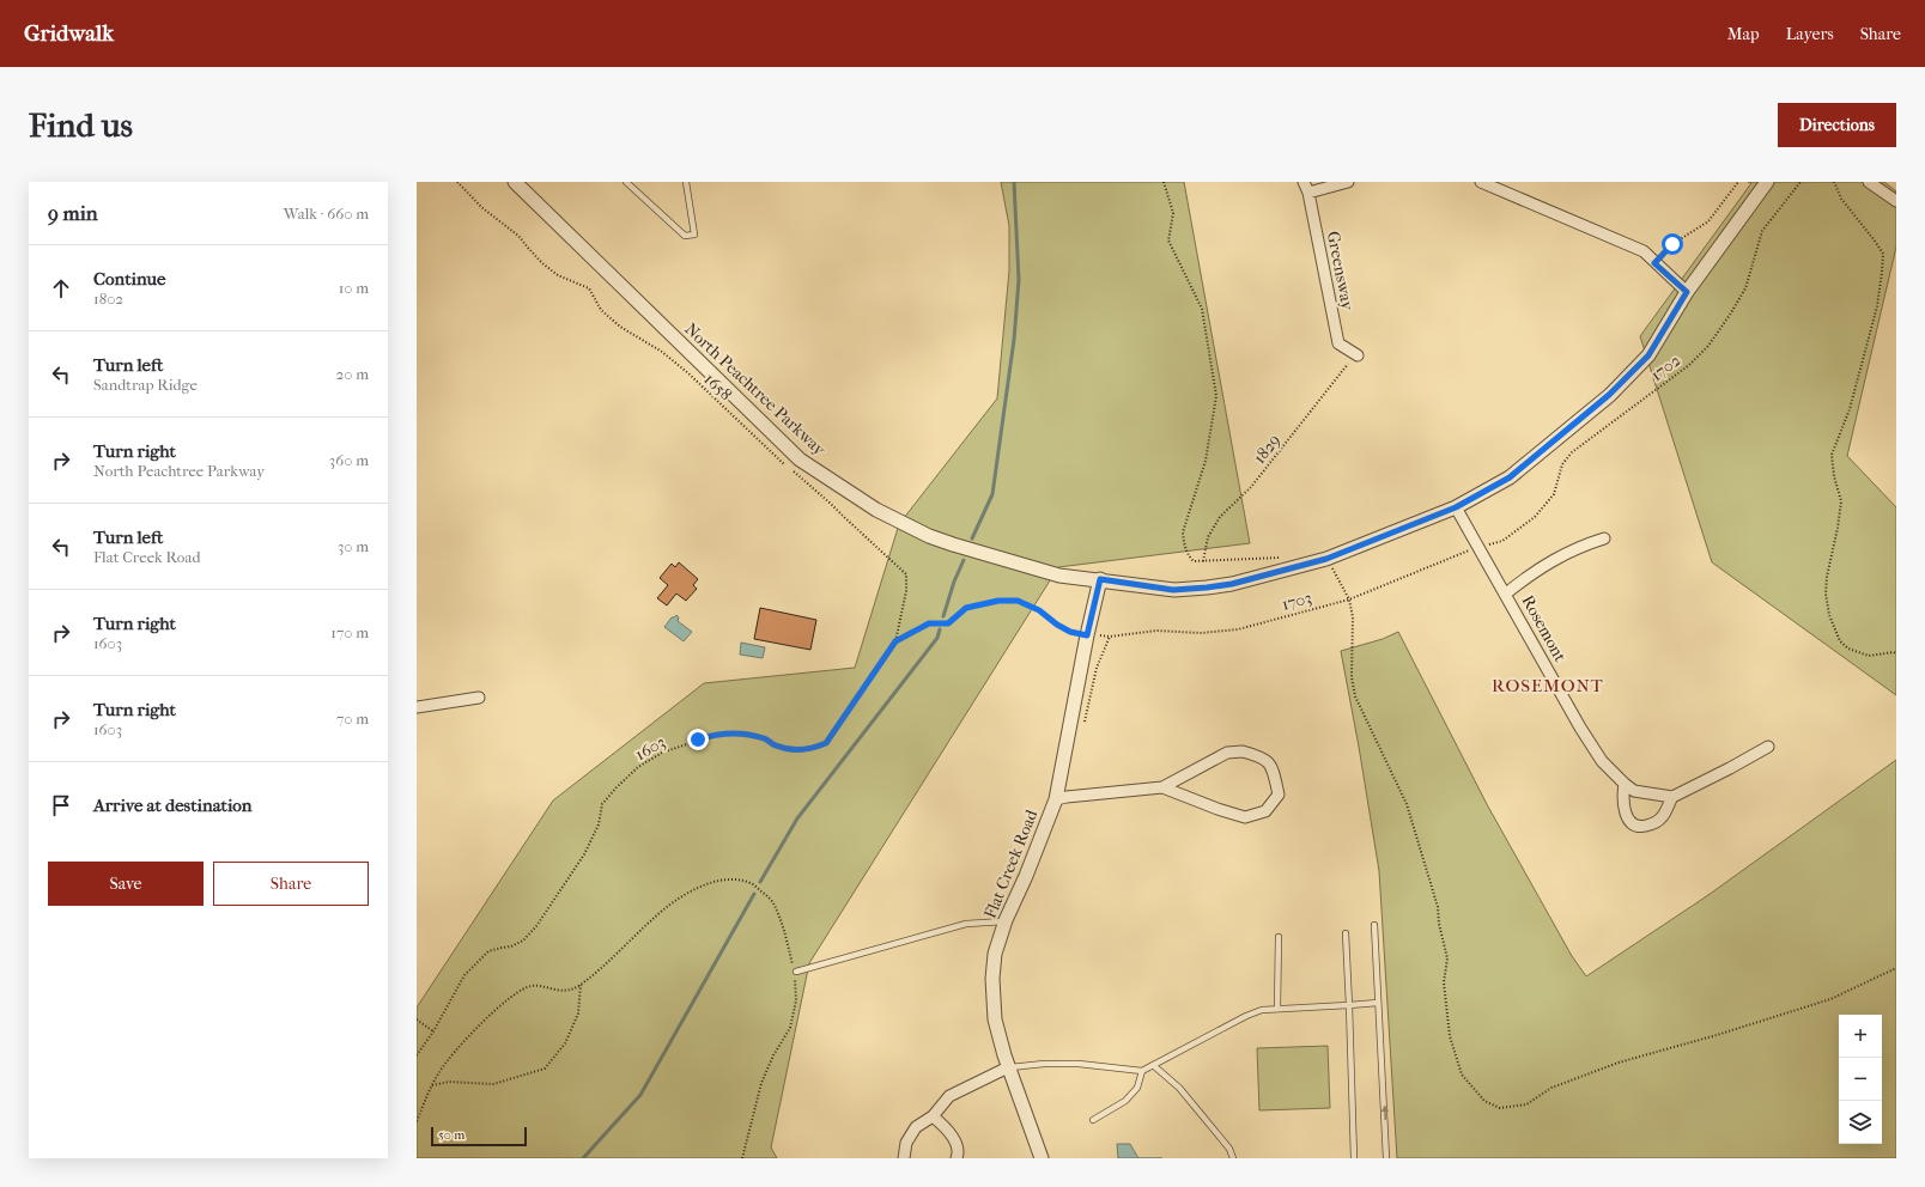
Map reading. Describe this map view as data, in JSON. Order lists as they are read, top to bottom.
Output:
{
  "streets": {
    "street": [
      "Greensway",
      "North Peachtree Parkway",
      "Rosemont",
      "Flat Creek Road"
    ],
    "path": [
      "1702",
      "1658",
      "1829",
      "1703",
      "1603"
    ]
  },
  "crossings": [
    ["Greensway", "1829"],
    ["1702", "1703"],
    ["1702", "Rosemont"],
    ["1658", "1603"],
    ["North Peachtree Parkway", "Rosemont"],
    ["North Peachtree Parkway", "Flat Creek Road"],
    ["1703", "Rosemont"],
    ["1703", "1603"],
    ["1603", "Flat Creek Road"]
  ],
  "districts": ["ROSEMONT"],
  "scale_bar": "50 m",
  "page": {
    "header": "Gridwalk",
    "nav": ["Map", "Layers", "Share"],
    "buttons": [
      "Directions",
      ["Save", "Share"]
    ],
    "title": "Find us",
    "heading": ["9 min", "Walk · 660 m"],
    "list": [
      ["Continue", "1802", "10 m"],
      ["Turn left", "Sandtrap Ridge", "20 m"],
      ["Turn right", "North Peachtree Parkway", "360 m"],
      ["Turn left", "Flat Creek Road", "30 m"],
      ["Turn right", "1603", "170 m"],
      ["Turn right", "1603", "70 m"],
      "Arrive at destination"
    ],
    "map_buttons": ["+", "−"],
    "scale": "50 m"
  }
}
